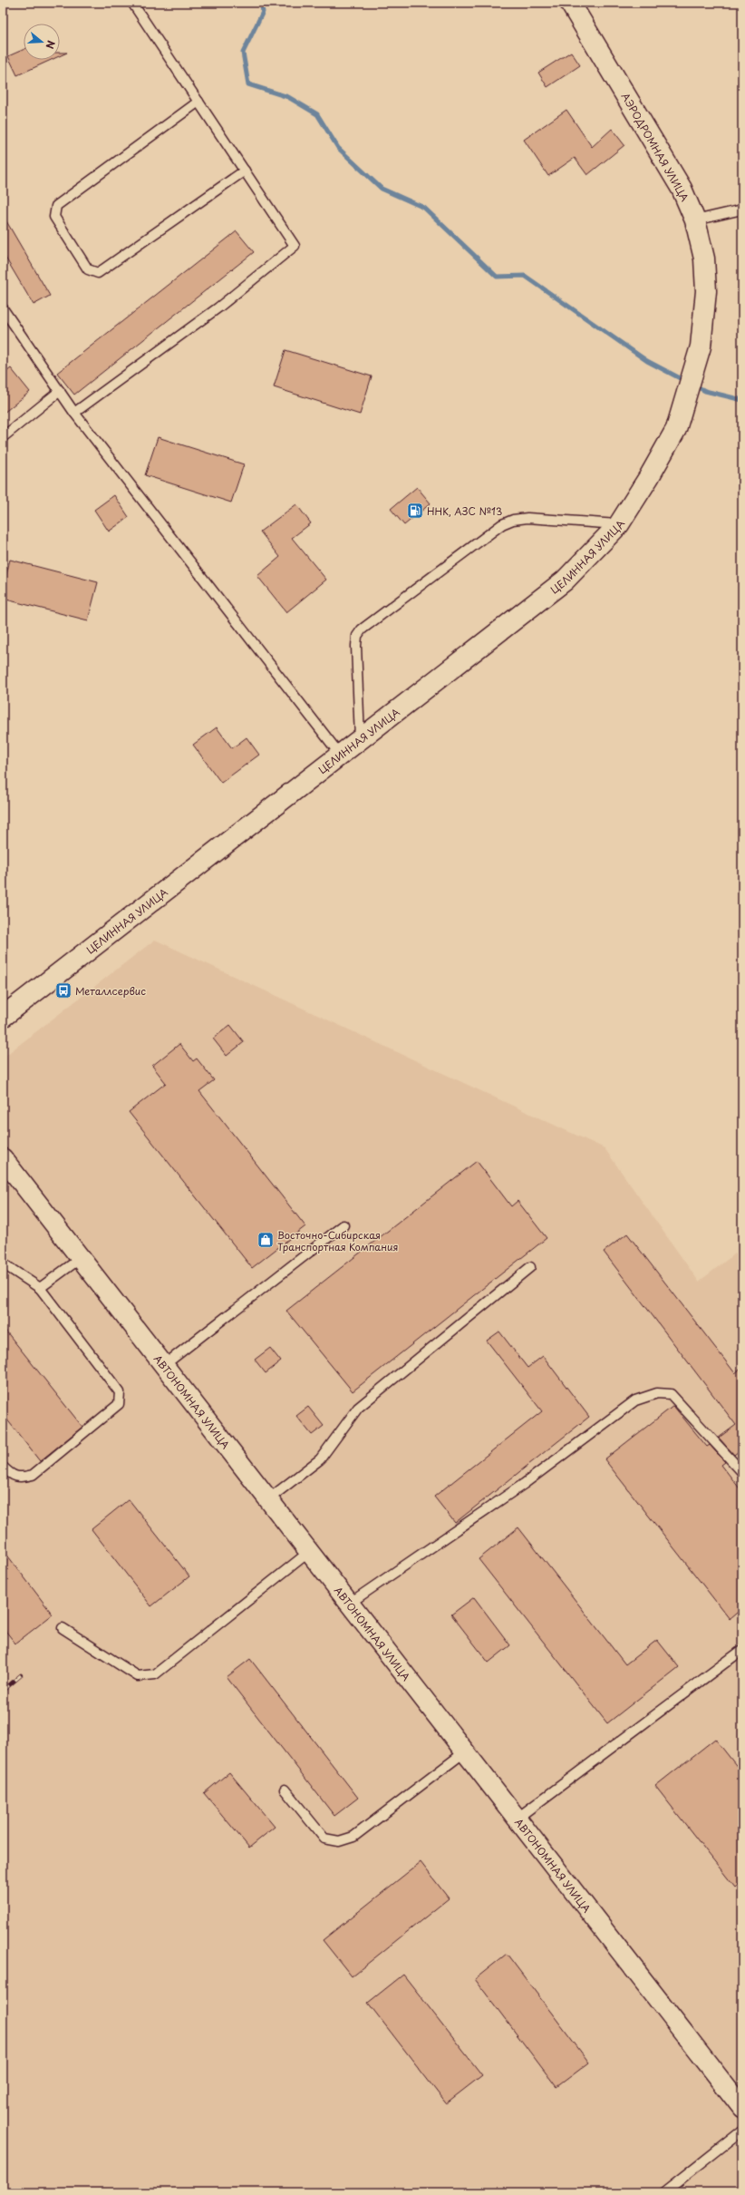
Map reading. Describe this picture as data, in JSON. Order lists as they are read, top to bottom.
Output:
{
  "streets": {
    "street": ["АЭРОДРОМНАЯ УЛИЦА", "ЦЕЛИННАЯ УЛИЦА", "АВТОНОМНАЯ УЛИЦА"]
  },
  "crossings": [
    ["АЭРОДРОМНАЯ УЛИЦА", "ЦЕЛИННАЯ УЛИЦА"]
  ],
  "places": {
    "fuel station": ["ННК, АЗС №13"],
    "bus stop": ["Металлсервис"],
    "shop": ["Восточно-Сибирская Транспортная Компания"]
  },
  "north": "right"
}
